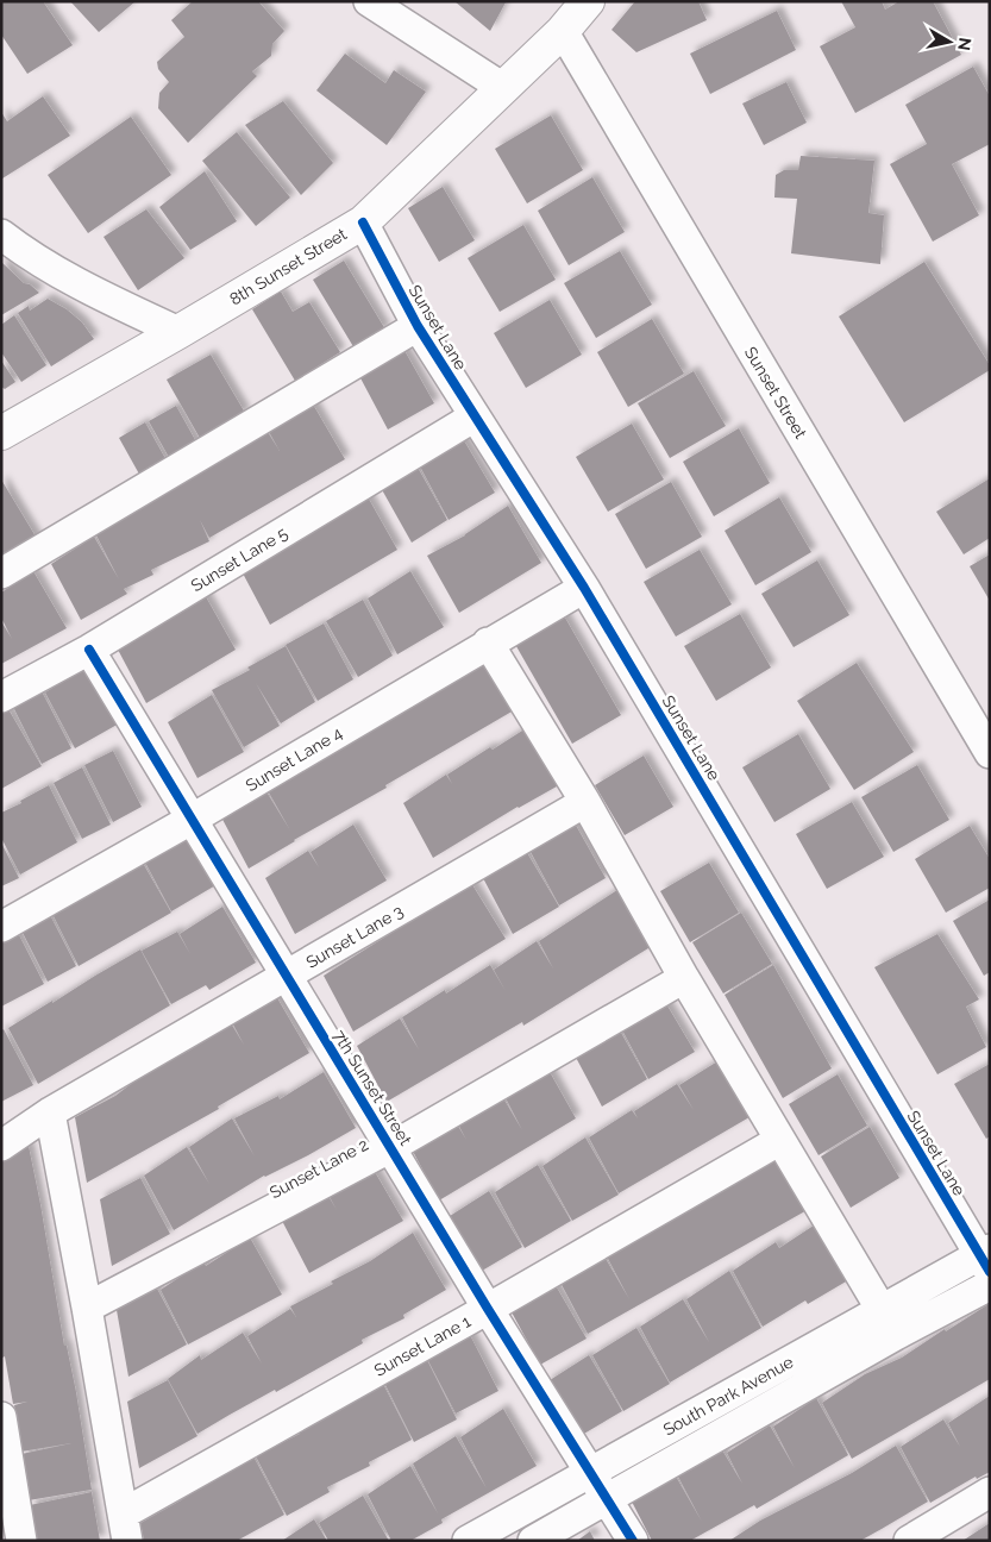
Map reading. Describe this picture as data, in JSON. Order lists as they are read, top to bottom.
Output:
{
  "streets": {
    "main road": ["8th Sunset Street"],
    "street": [
      "Sunset Lane",
      "Sunset Street",
      "Sunset Lane 5",
      "Sunset Lane 4",
      "Sunset Lane 3",
      "7th Sunset Street",
      "Sunset Lane 2",
      "Sunset Lane 1",
      "South Park Avenue"
    ]
  },
  "crossings": [
    ["8th Sunset Street", "Sunset Lane"],
    ["8th Sunset Street", "Sunset Street"],
    ["Sunset Lane", "Sunset Lane 5"],
    ["Sunset Lane", "Sunset Lane 4"],
    ["Sunset Lane", "South Park Avenue"],
    ["Sunset Lane 5", "7th Sunset Street"],
    ["Sunset Lane 4", "7th Sunset Street"],
    ["Sunset Lane 3", "7th Sunset Street"],
    ["7th Sunset Street", "Sunset Lane 2"],
    ["7th Sunset Street", "Sunset Lane 1"],
    ["7th Sunset Street", "South Park Avenue"]
  ],
  "north": "right"
}
